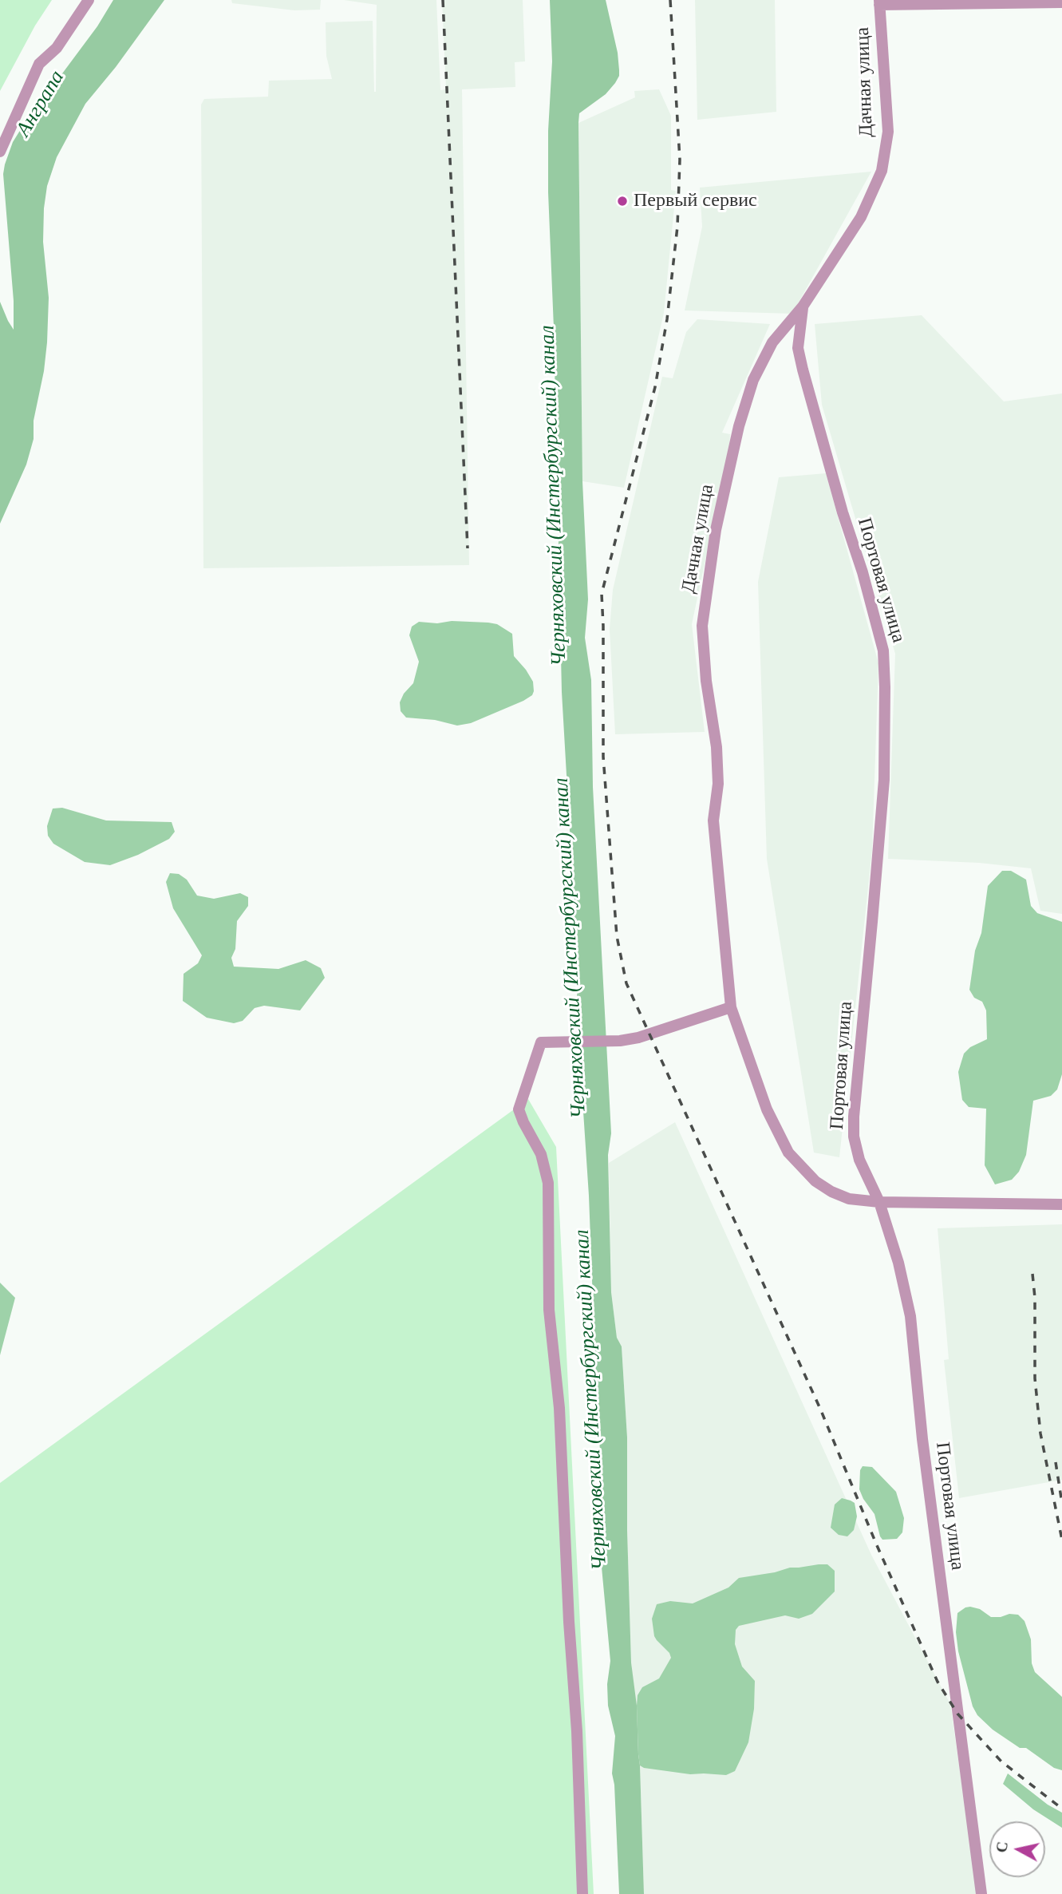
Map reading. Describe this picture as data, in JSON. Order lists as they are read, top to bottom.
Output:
{
  "streets": {
    "street": ["Дачная улица", "Портовая улица"]
  },
  "crossings": [
    ["Дачная улица", "Портовая улица"]
  ],
  "water": ["Анграпа", "Черняховский (Инстербургский) канал"],
  "places": ["Первый сервис"],
  "north": "left"
}
